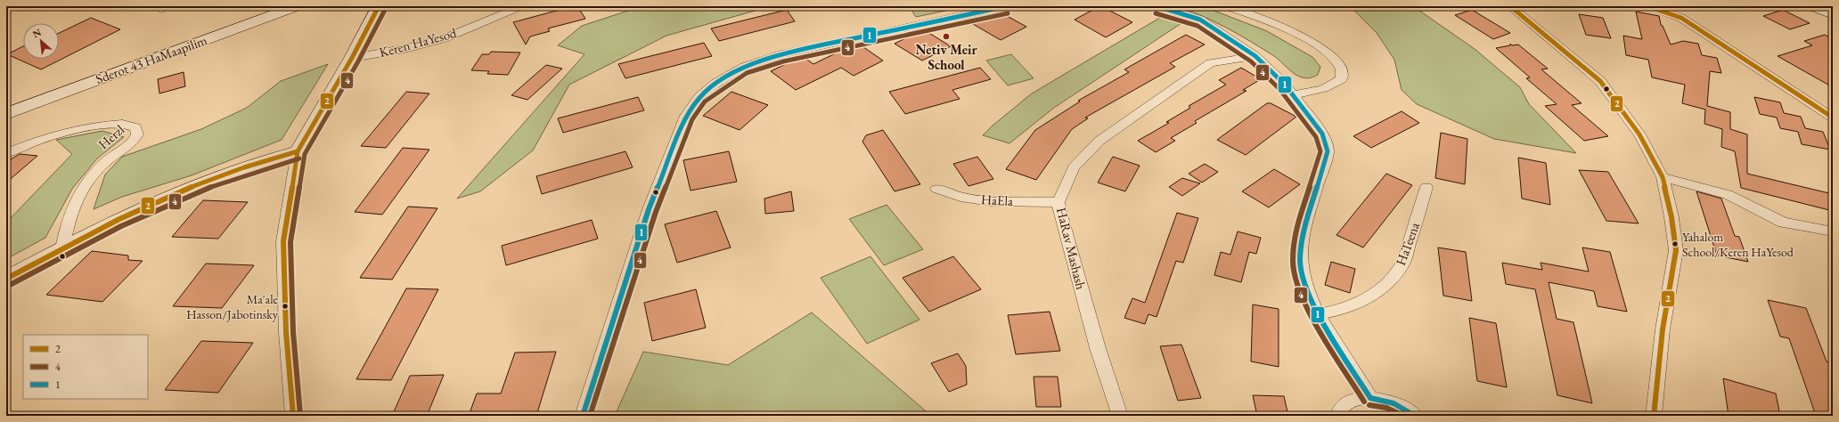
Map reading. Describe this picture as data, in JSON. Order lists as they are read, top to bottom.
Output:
{
  "streets": {
    "main road": ["Sderot 43 HaMaapilim"],
    "street": [
      "Keren HaYesod",
      "Herzl",
      "HaEla",
      "HaTeena",
      "HaRav Mashash"
    ]
  },
  "crossings": [
    ["HaEla", "HaRav Mashash"]
  ],
  "places": ["Netiv Meir School", "Yahalom School/Keren HaYesod", "Ma'ale Hasson/Jabotinsky"],
  "lines": ["transit line 2", "transit line 1", "transit line 4"],
  "legend": ["2", "4", "1"],
  "north": "top left"
}
